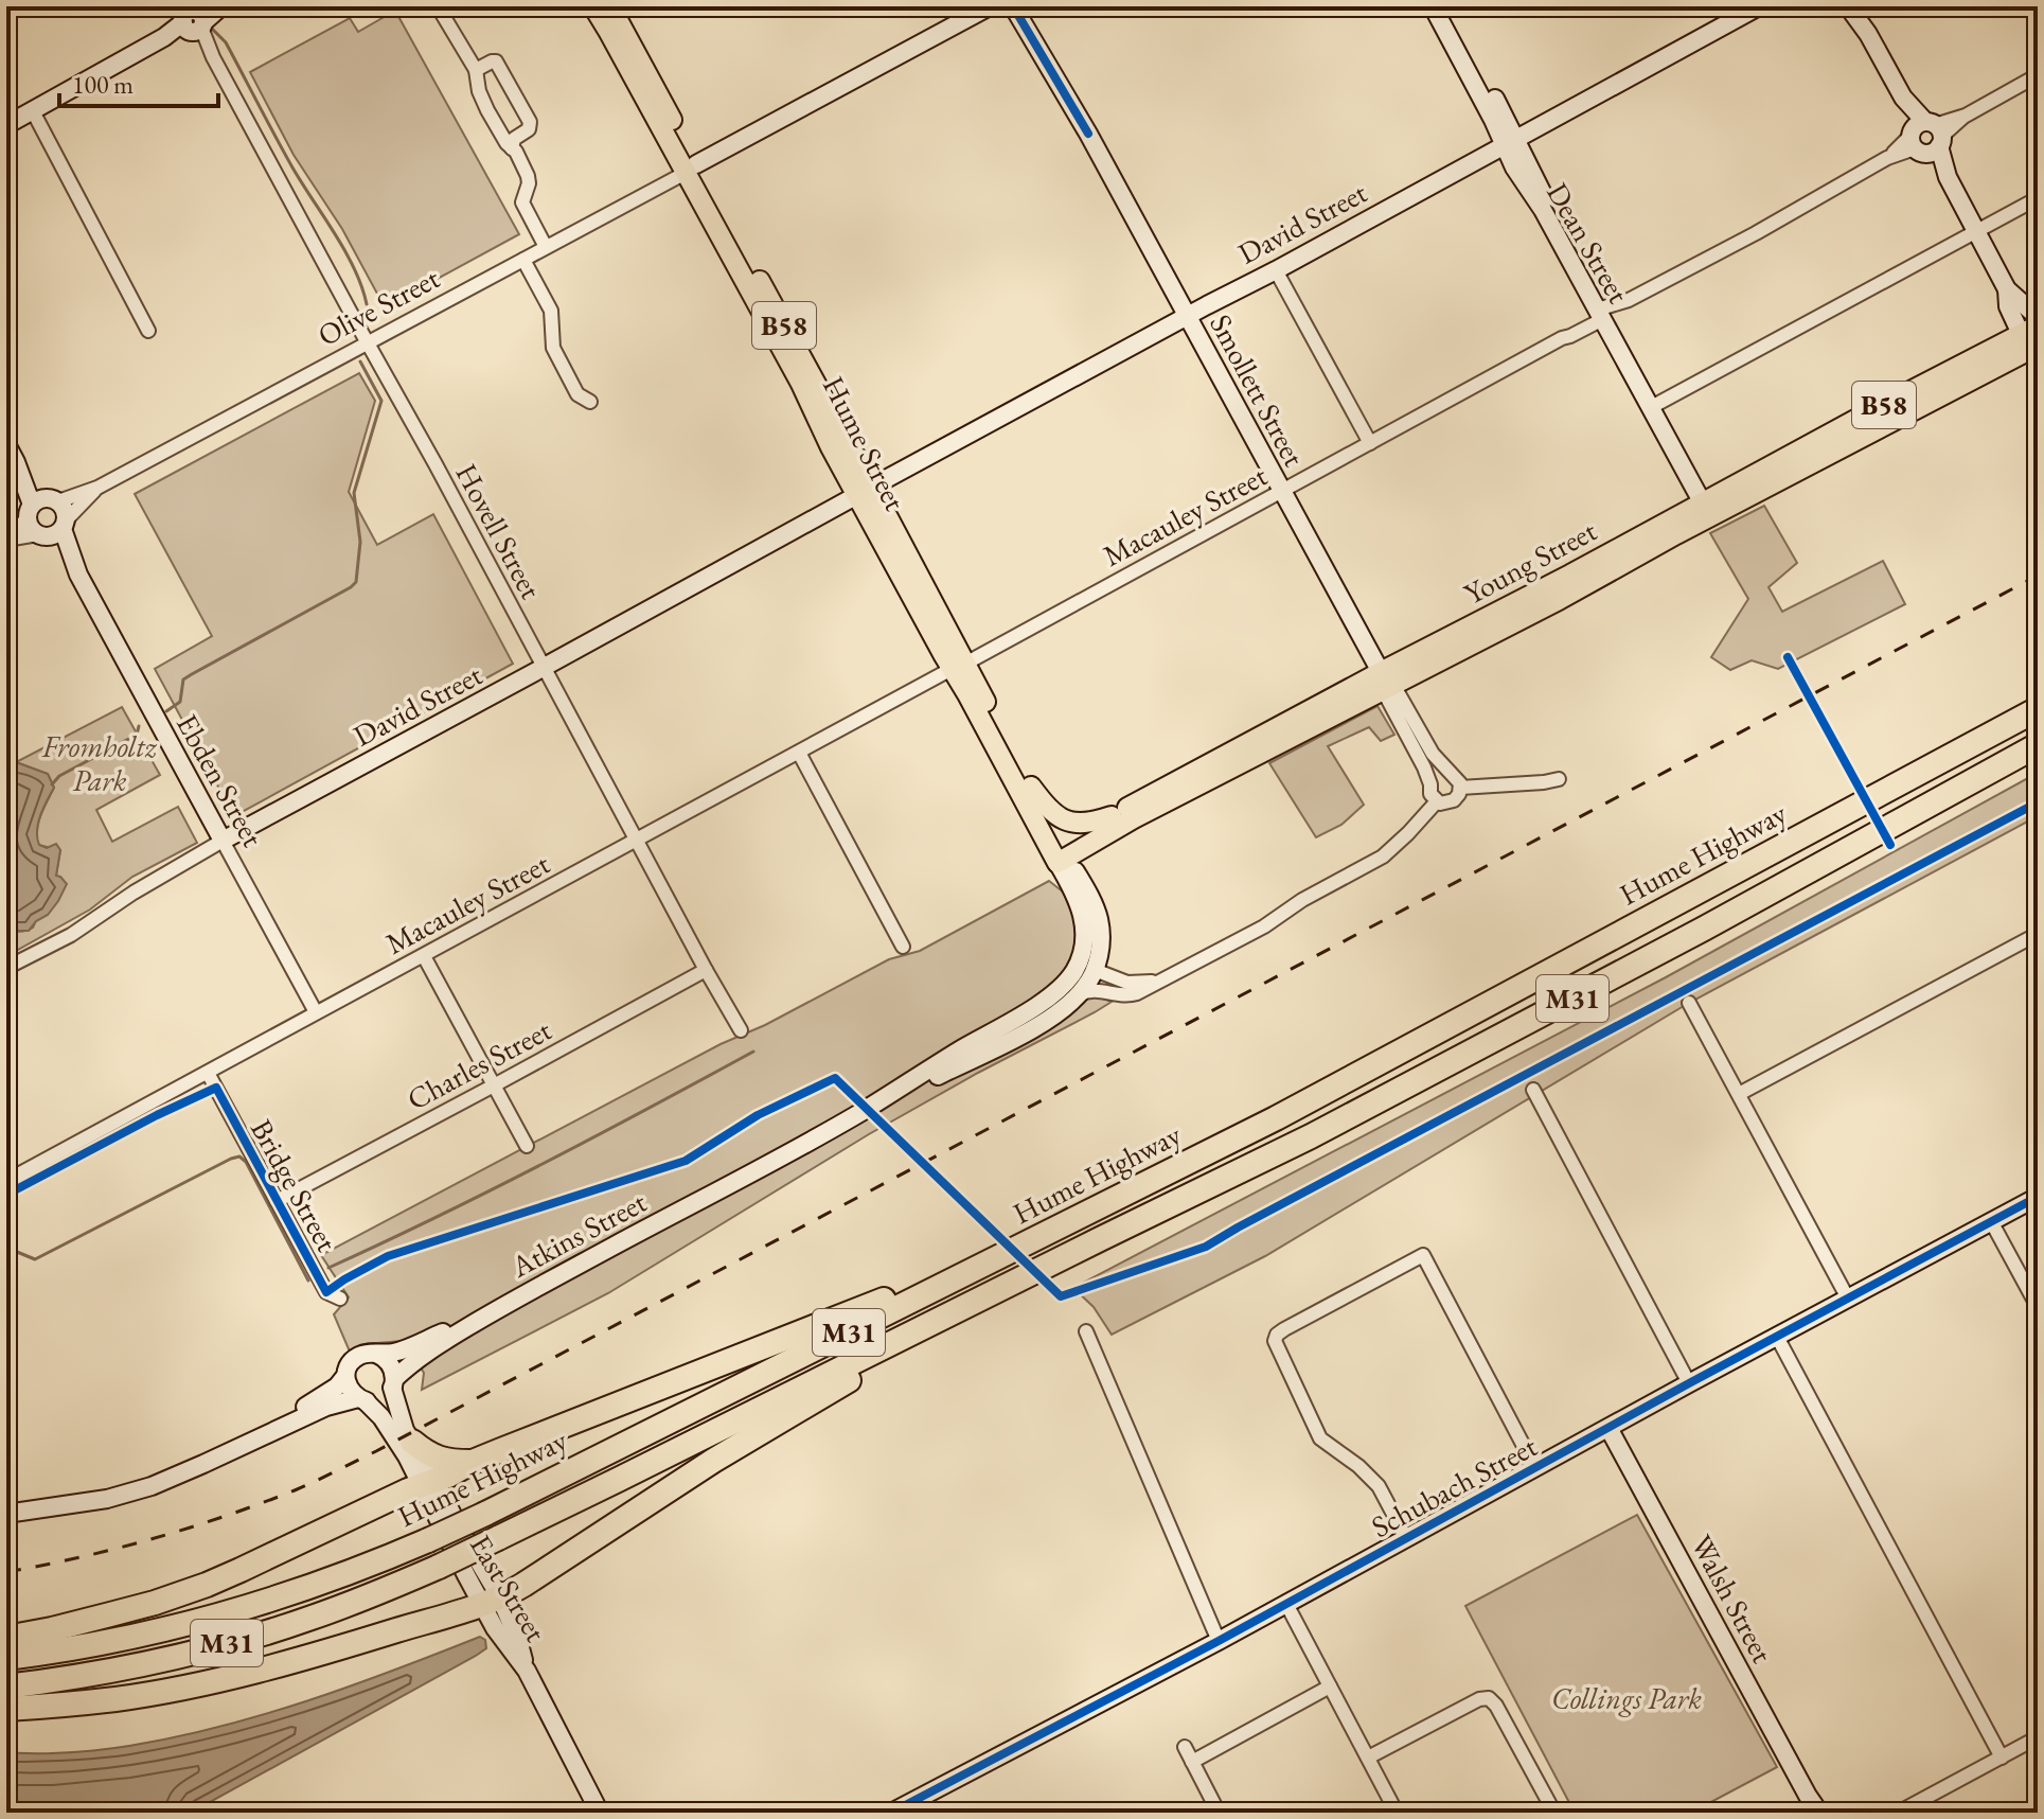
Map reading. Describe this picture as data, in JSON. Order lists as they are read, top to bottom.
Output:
{
  "streets": {
    "highway": ["Hume Highway", "M31"],
    "main road": ["B58", "Hume Street", "Young Street"],
    "street": [
      "David Street",
      "Dean Street",
      "Olive Street",
      "Smollett Street",
      "Macauley Street",
      "Hovell Street",
      "Ebden Street",
      "Charles Street",
      "Bridge Street",
      "Atkins Street",
      "Schubach Street",
      "East Street",
      "Walsh Street"
    ]
  },
  "crossings": [
    ["David Street", "Dean Street"],
    ["David Street", "Smollett Street"],
    ["David Street", "Hume Street"],
    ["David Street", "Hovell Street"],
    ["David Street", "Ebden Street"],
    ["Dean Street", "Macauley Street"],
    ["Dean Street", "Young Street"],
    ["Olive Street", "Hume Street"],
    ["Olive Street", "Hovell Street"],
    ["Olive Street", "Ebden Street"],
    ["B58", "Hume Street"],
    ["B58", "Young Street"],
    ["Smollett Street", "Macauley Street"],
    ["Smollett Street", "Young Street"],
    ["Hume Street", "Macauley Street"],
    ["Hume Street", "Young Street"],
    ["Hume Street", "Atkins Street"],
    ["Macauley Street", "Hovell Street"],
    ["Macauley Street", "Ebden Street"],
    ["Macauley Street", "Bridge Street"],
    ["Hovell Street", "Charles Street"],
    ["Young Street", "Atkins Street"],
    ["Charles Street", "Bridge Street"],
    ["Atkins Street", "East Street"],
    ["Schubach Street", "Walsh Street"]
  ],
  "parks": ["Fromholtz Park", "Collings Park"],
  "scale_bar": "100 m"
}
